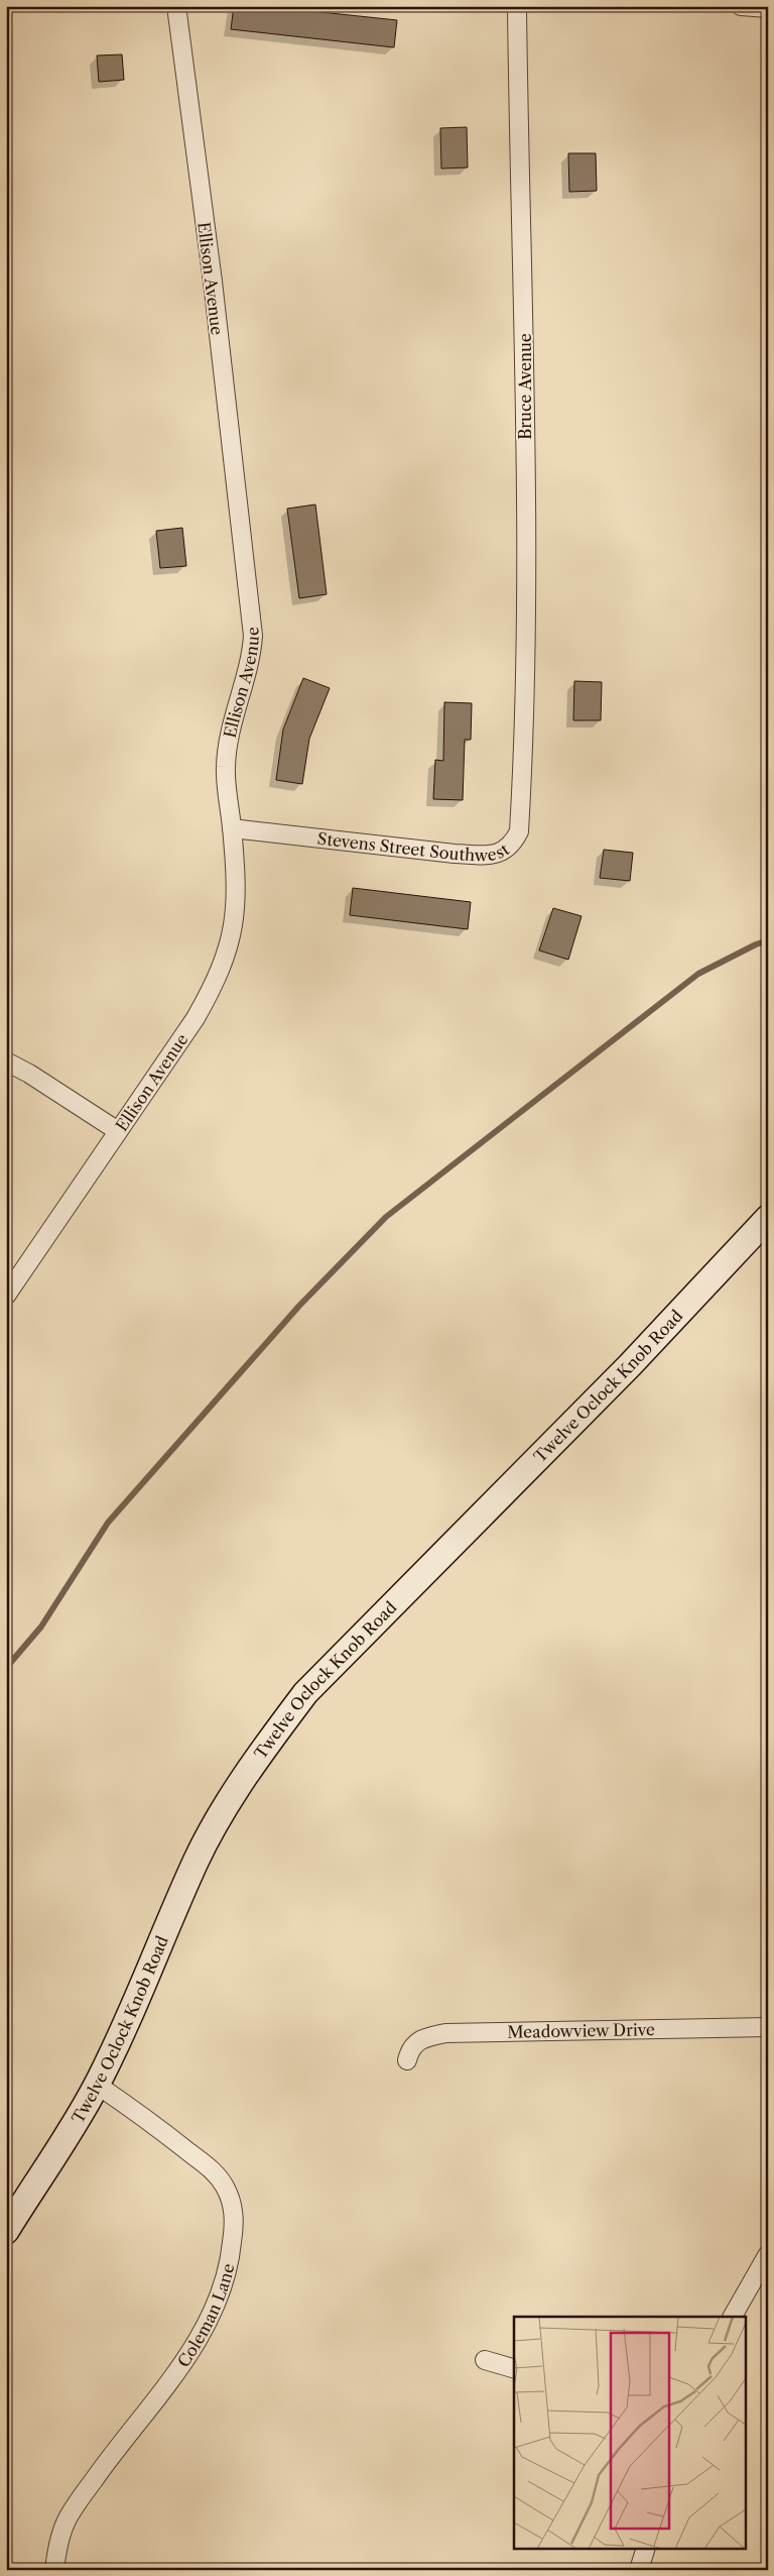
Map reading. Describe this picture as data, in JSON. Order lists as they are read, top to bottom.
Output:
{
  "streets": {
    "street": [
      "Ellison Avenue",
      "Bruce Avenue",
      "Stevens Street Southwest",
      "Twelve Oclock Knob Road",
      "Meadowview Drive",
      "Coleman Lane"
    ]
  },
  "crossings": [
    ["Ellison Avenue", "Stevens Street Southwest"],
    ["Bruce Avenue", "Stevens Street Southwest"],
    ["Twelve Oclock Knob Road", "Coleman Lane"]
  ]
}
